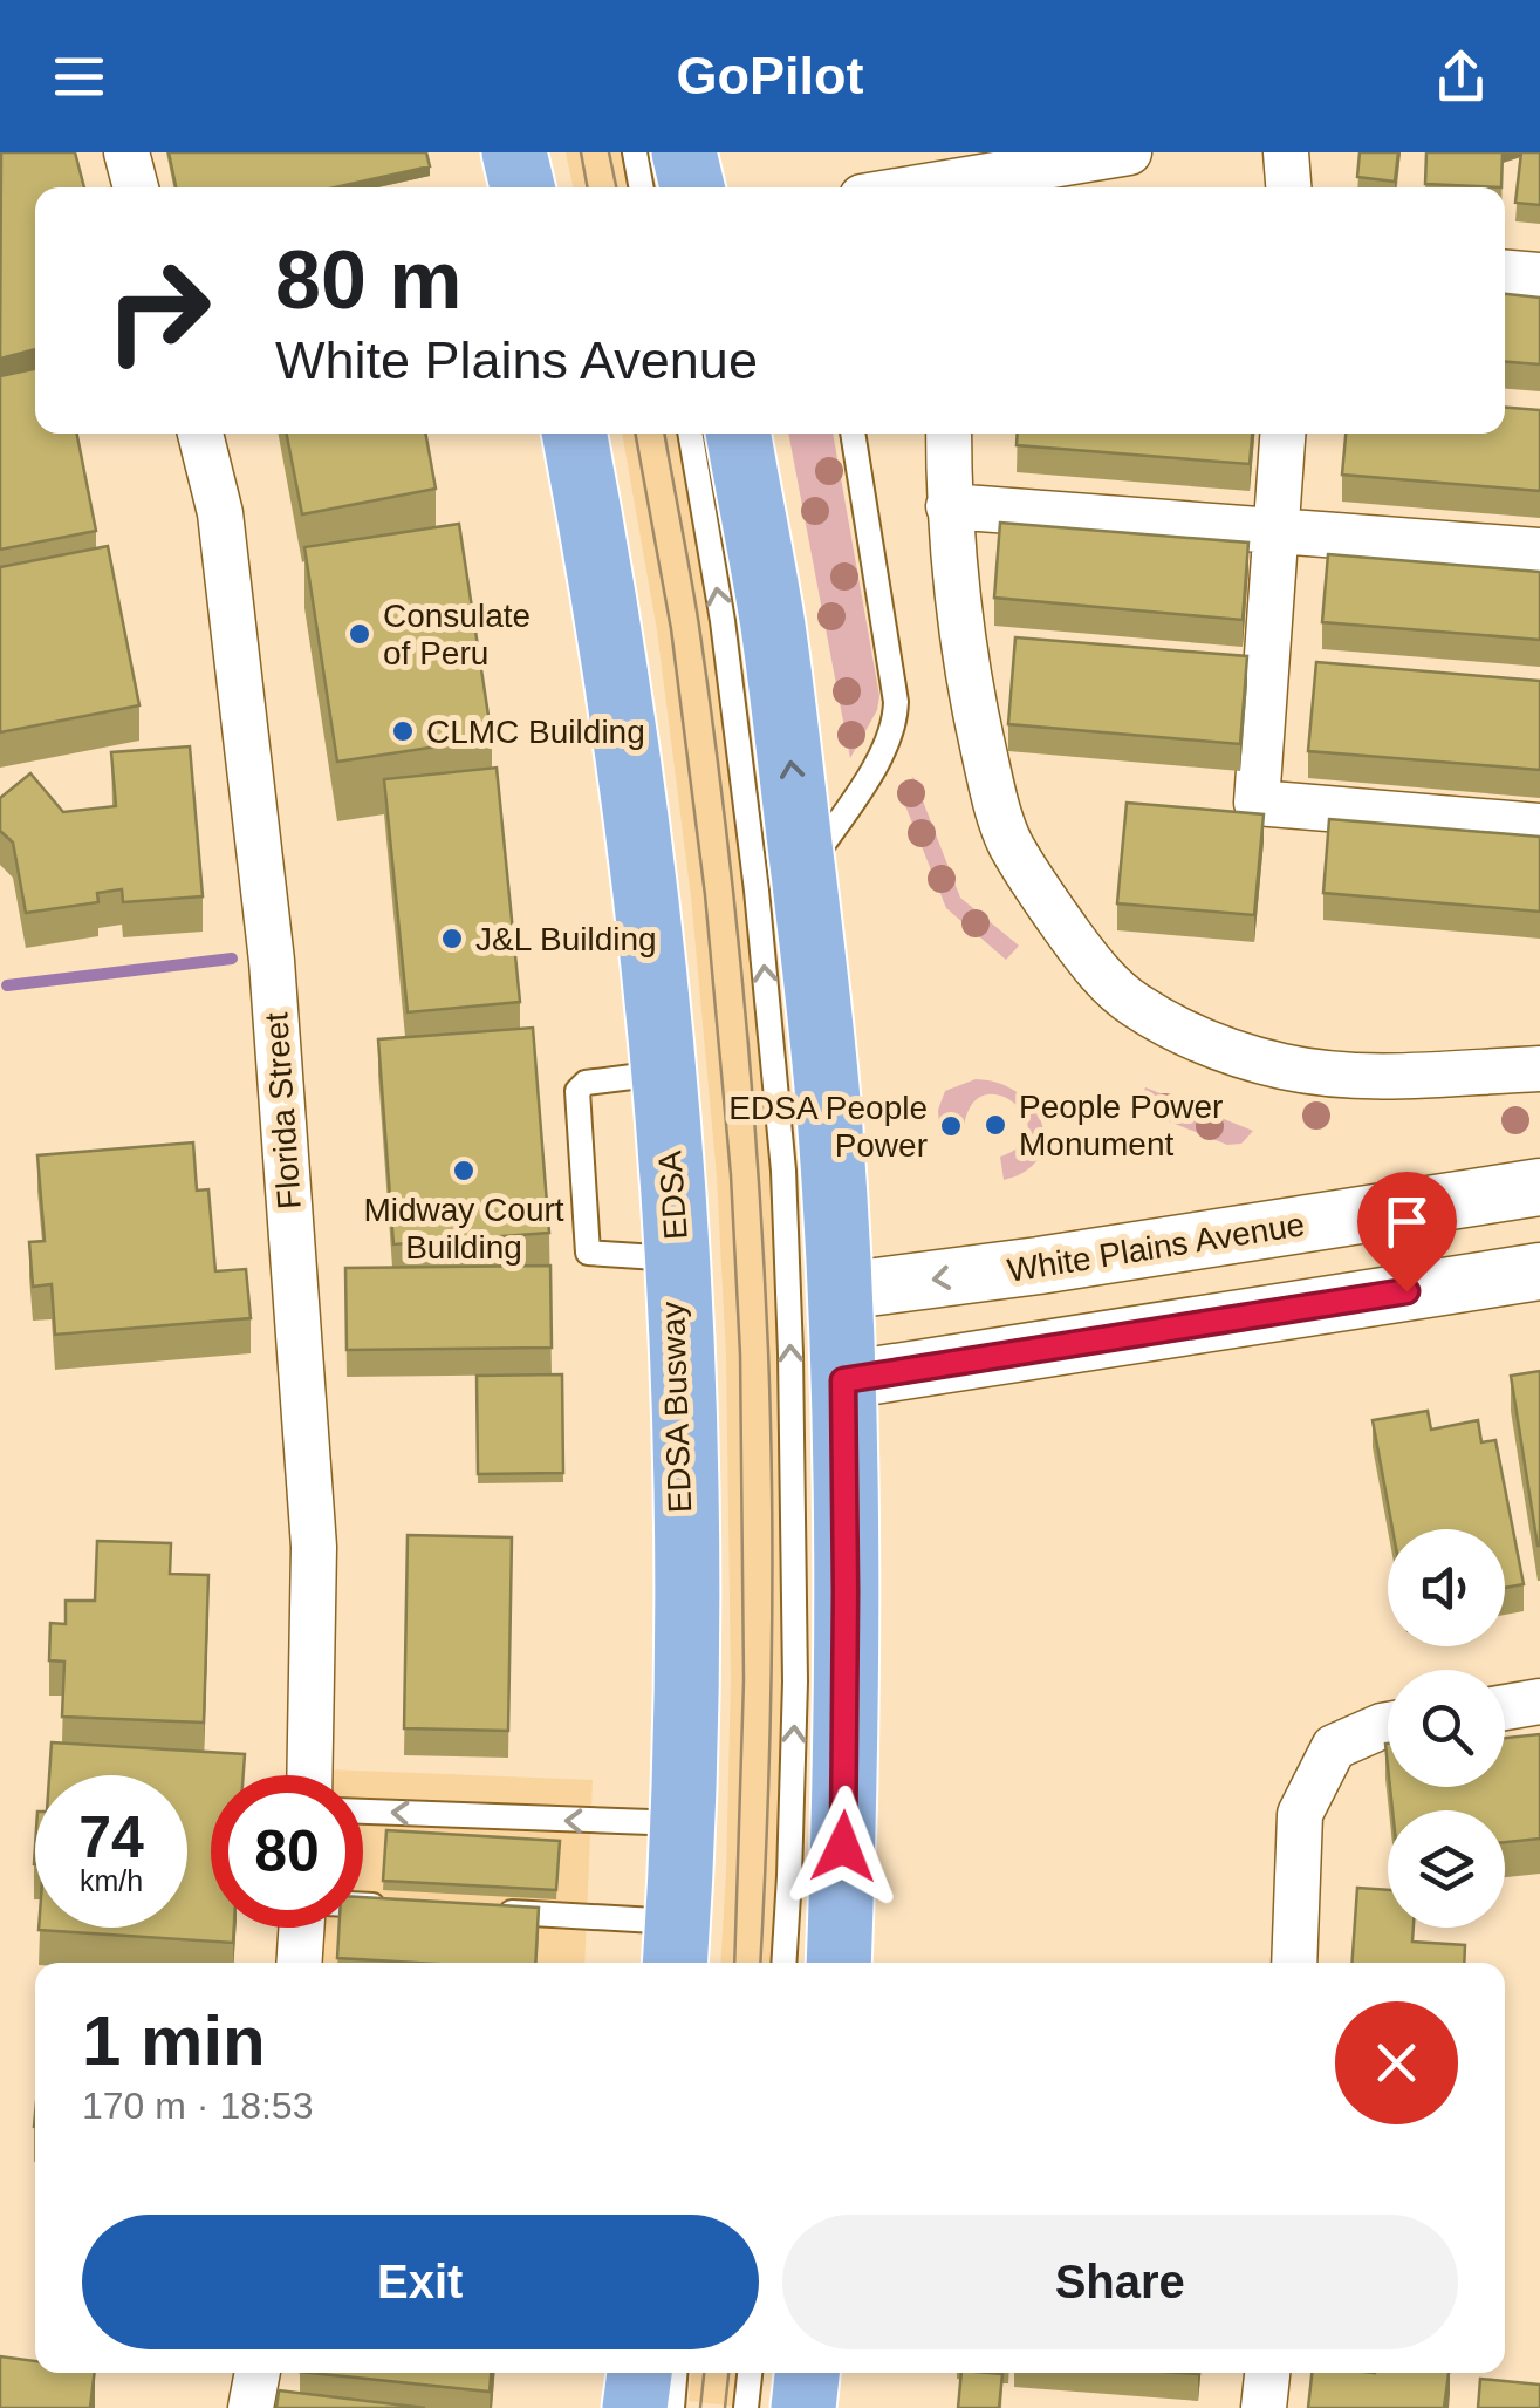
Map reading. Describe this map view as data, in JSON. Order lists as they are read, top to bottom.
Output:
{
  "streets": {
    "highway": ["EDSA"],
    "street": ["Florida Street", "White Plains Avenue"]
  },
  "places": [
    "Consulate of Peru",
    "CLMC Building",
    "J&L Building",
    "People Power Monument",
    "EDSA People Power",
    "Midway Court Building"
  ],
  "page": {
    "header": "GoPilot",
    "turn": ["80 m", "White Plains Avenue"],
    "speed": "74 km/h",
    "limit": "80",
    "heading": ["1 min", "170 m · 18:53"],
    "buttons": ["Exit", "Share"]
  }
}
